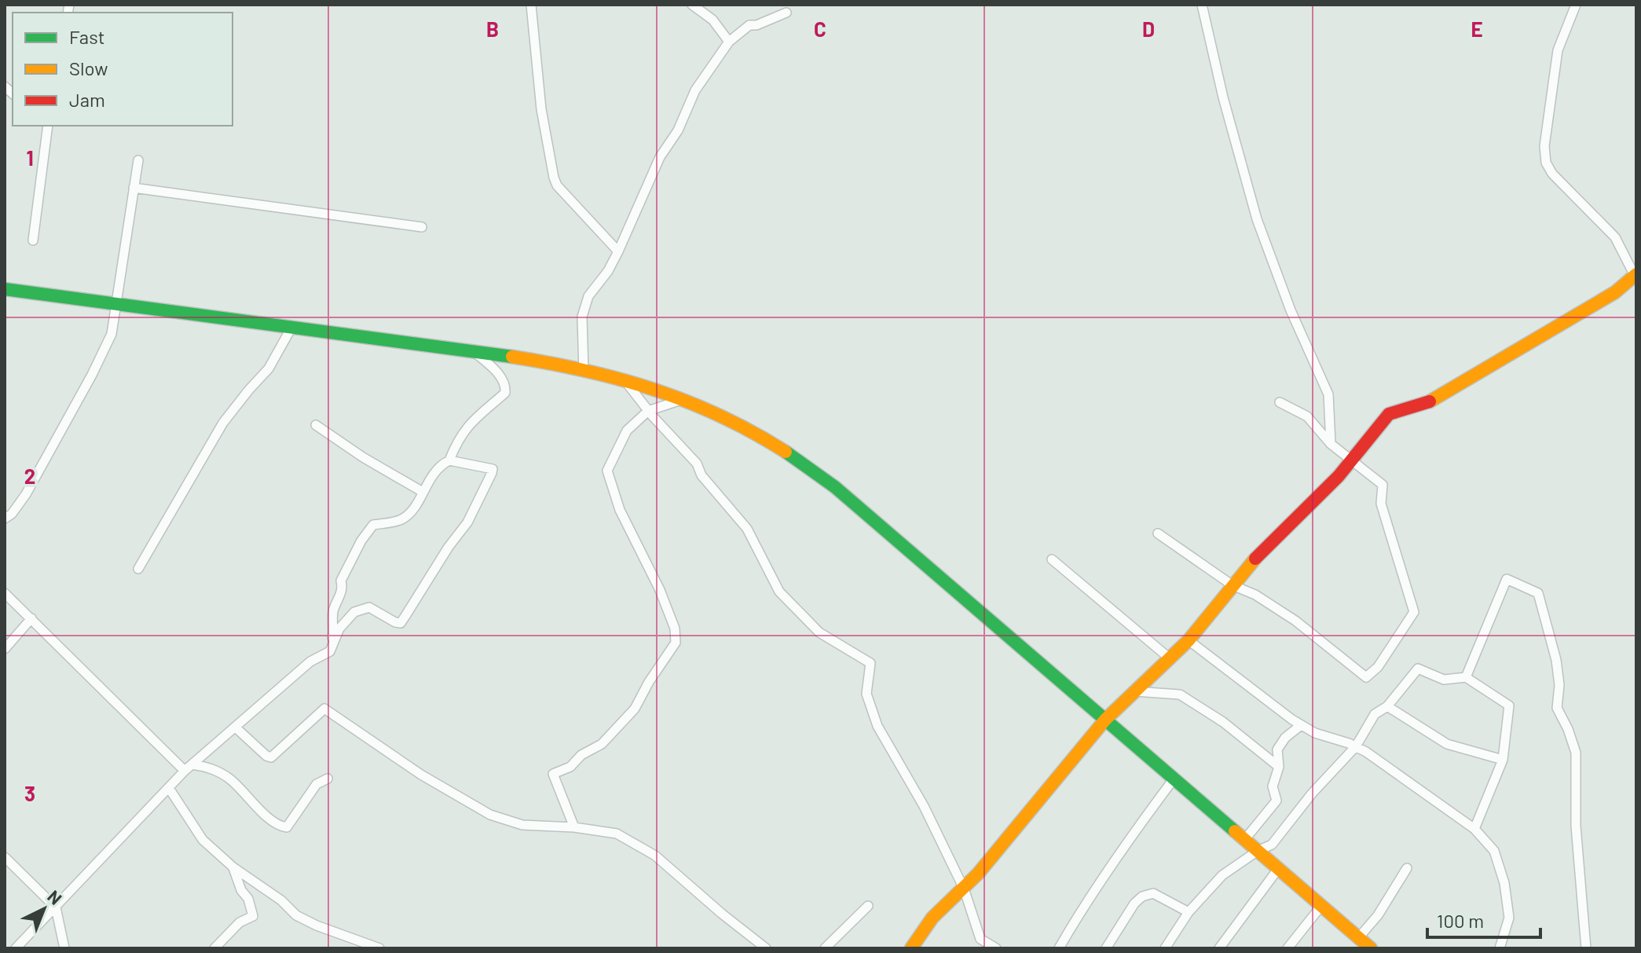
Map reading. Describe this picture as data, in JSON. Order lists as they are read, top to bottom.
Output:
{
  "legend": ["Fast", "Slow", "Jam"],
  "scale_bar": "100 m",
  "north": "top right",
  "grid": {
    "columns": [
      "B",
      "C",
      "D",
      "E"
    ],
    "rows": ["1", "2", "3"]
  }
}
